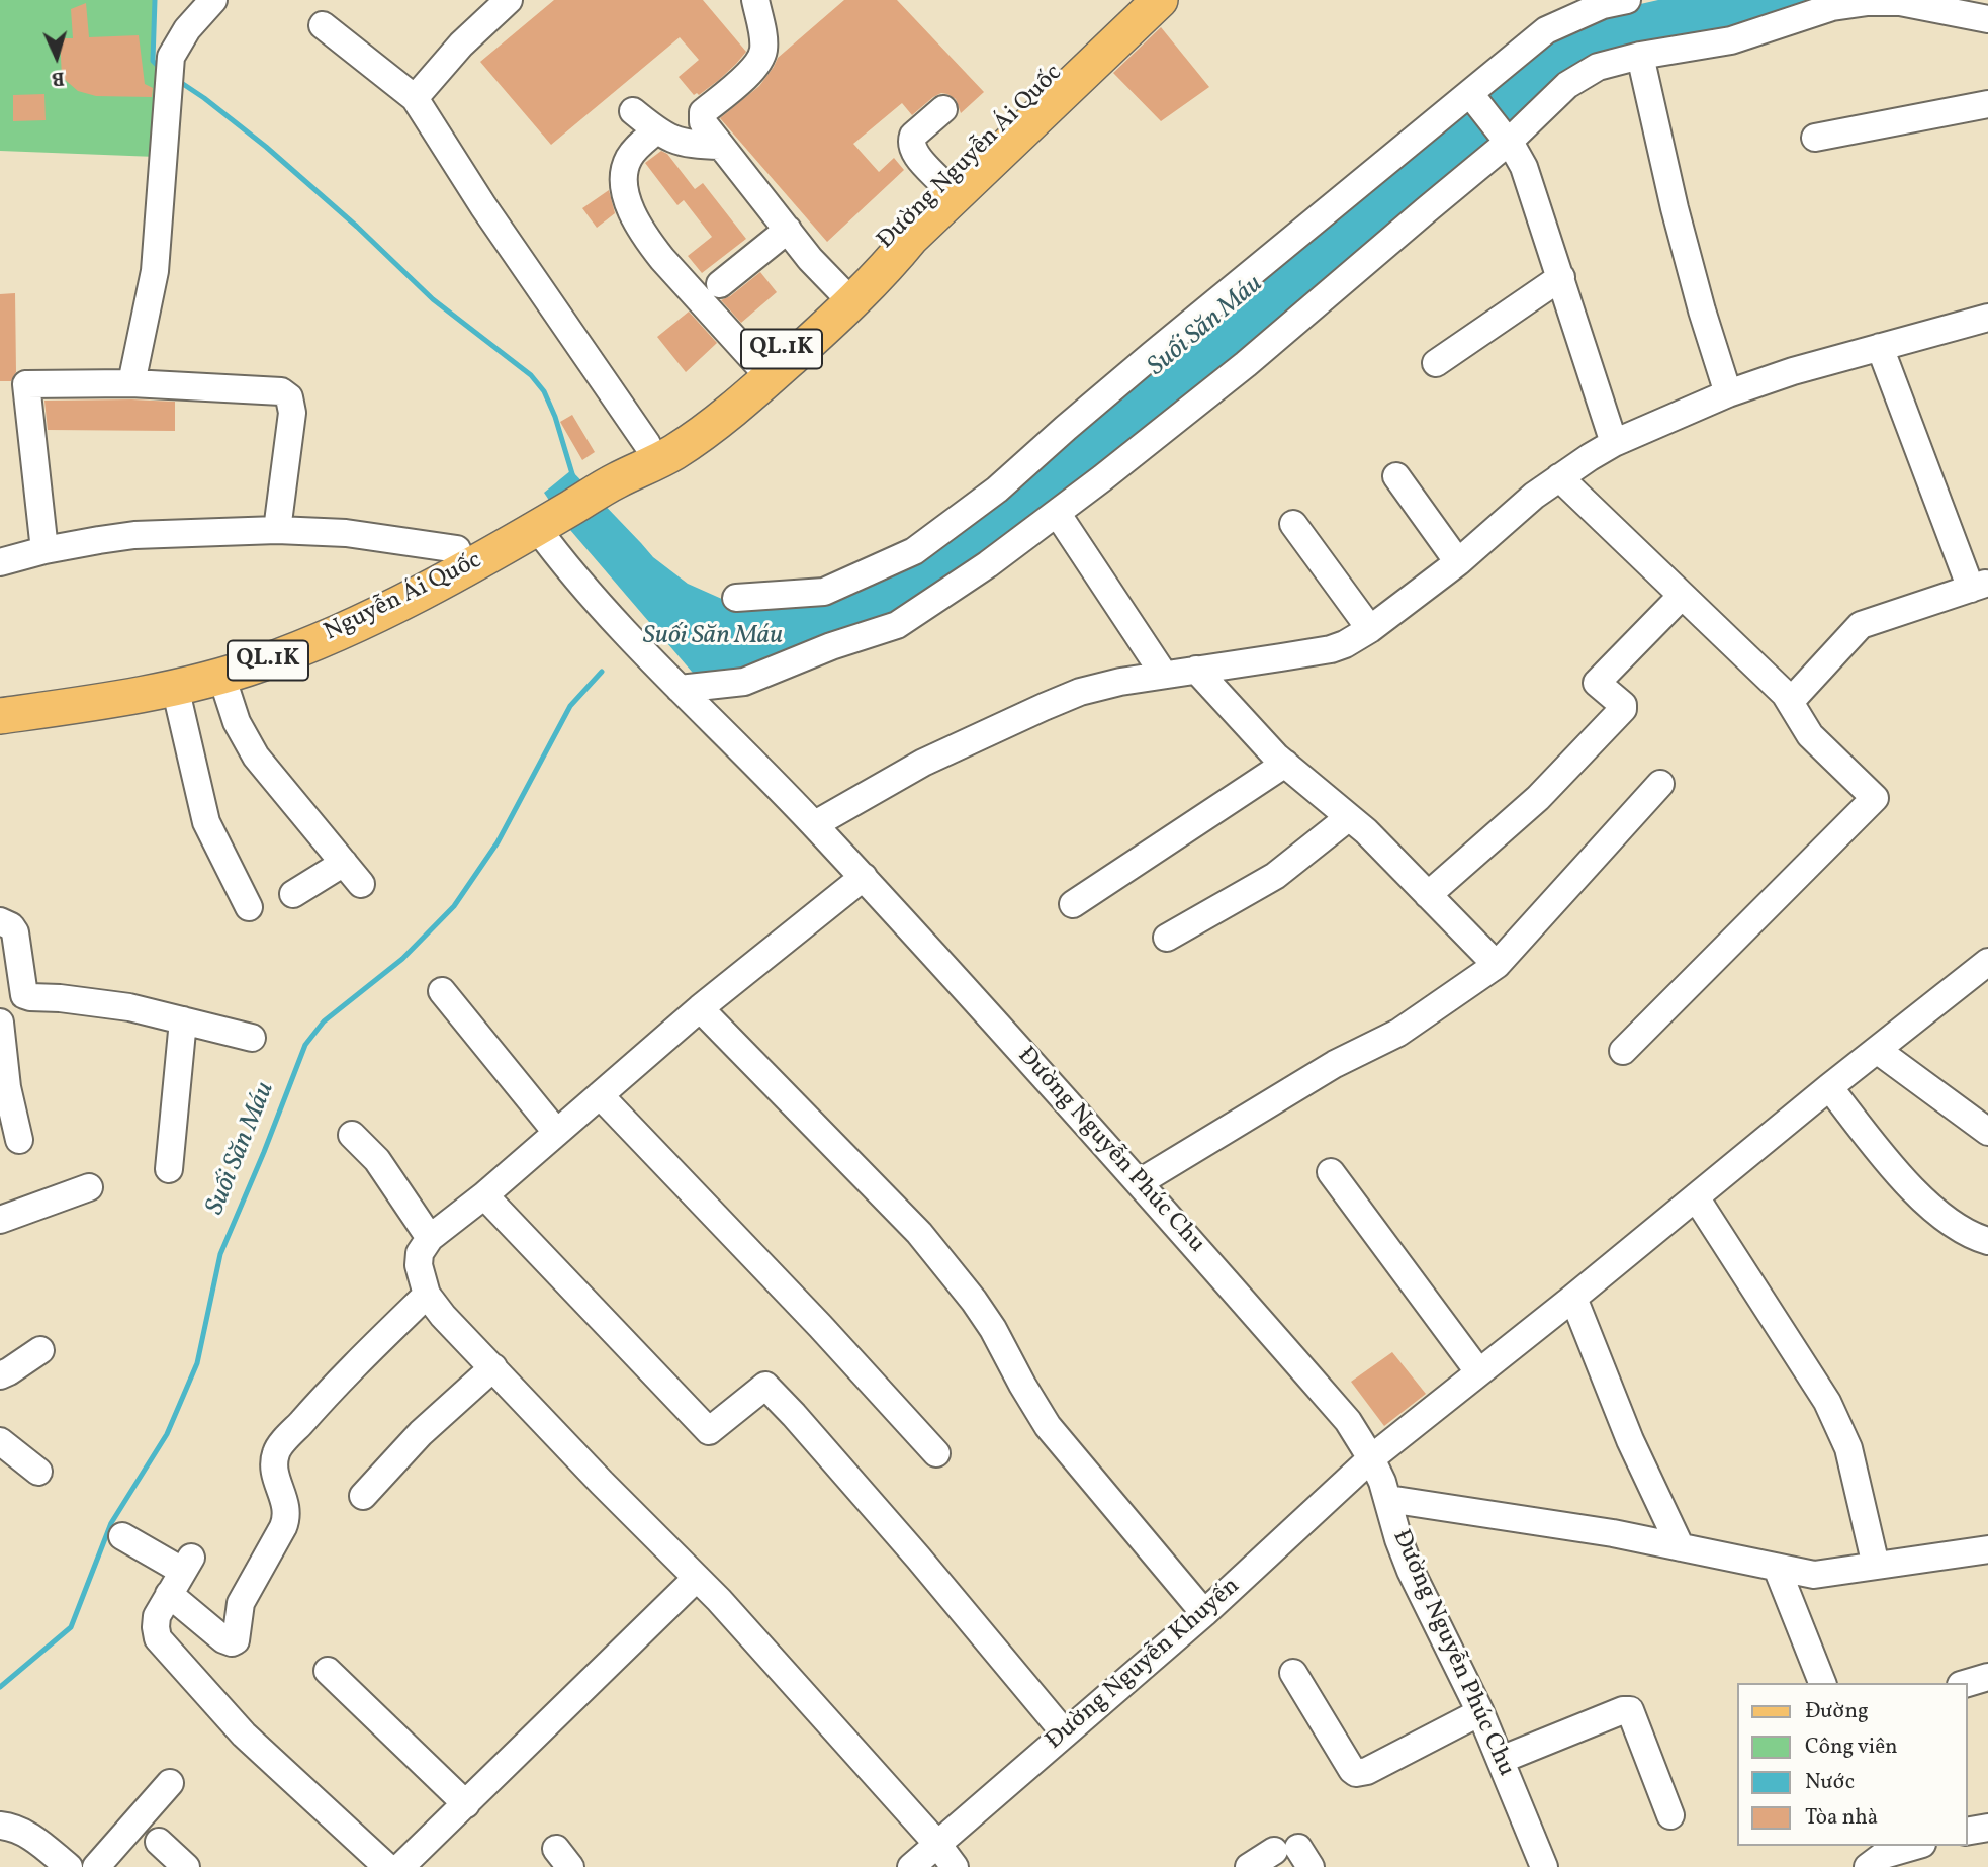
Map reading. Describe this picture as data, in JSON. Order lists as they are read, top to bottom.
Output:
{
  "streets": {
    "main road": ["Đường Nguyễn Ái Quốc", "QL.1K", "Nguyễn Ái Quốc"],
    "street": ["Đường Nguyễn Phúc Chu", "Đường Nguyễn Khuyến"]
  },
  "crossings": [
    ["Đường Nguyễn Ái Quốc", "Nguyễn Ái Quốc"],
    ["Đường Nguyễn Ái Quốc", "Đường Nguyễn Phúc Chu"],
    ["Nguyễn Ái Quốc", "Đường Nguyễn Phúc Chu"],
    ["Đường Nguyễn Phúc Chu", "Đường Nguyễn Khuyến"]
  ],
  "water": ["Suối Săn Máu"],
  "legend": [
    "Đường",
    "Công viên",
    "Nước",
    "Tòa nhà"
  ],
  "north": "bottom"
}
